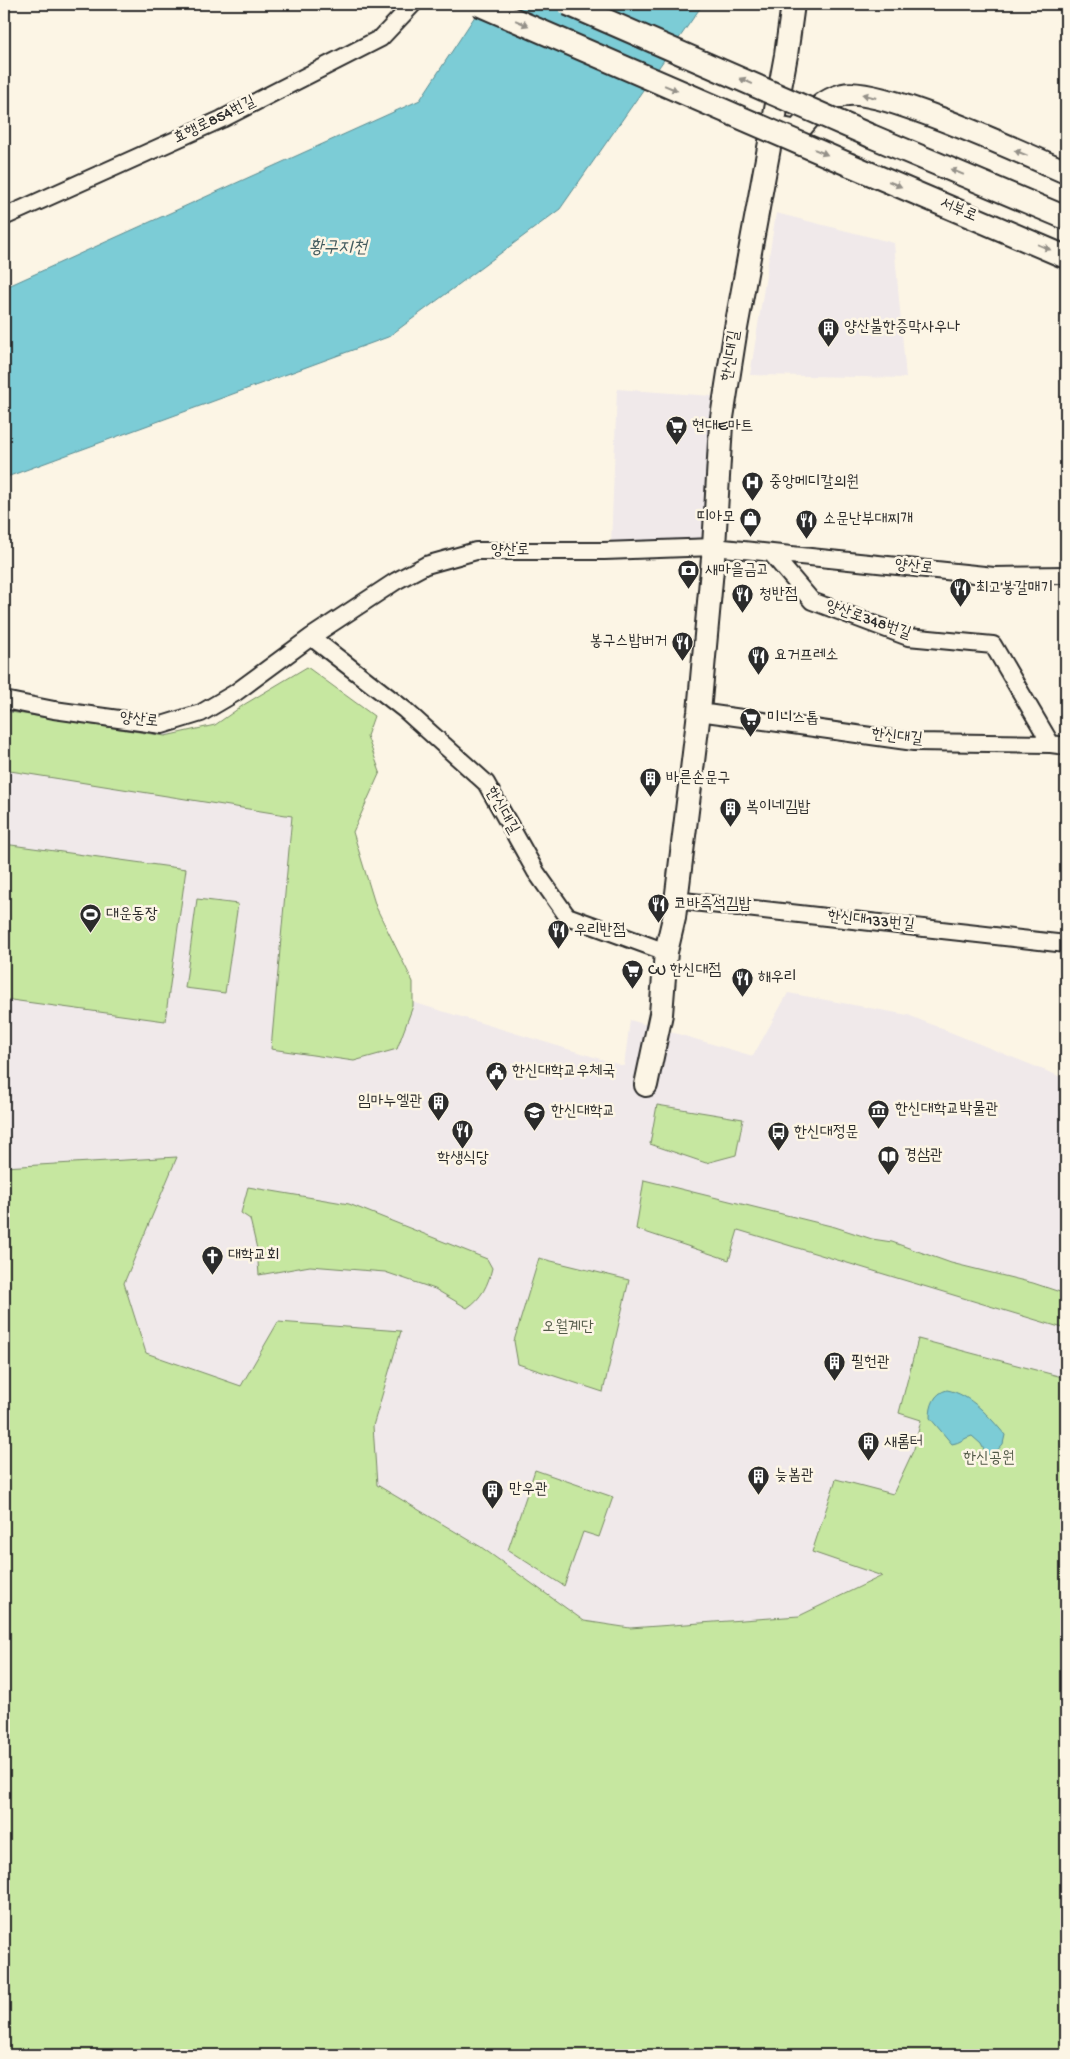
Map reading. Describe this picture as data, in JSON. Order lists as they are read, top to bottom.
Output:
{
  "streets": {
    "main road": ["서부로", "한신대길"],
    "street": [
      "효행로854번길",
      "양산로",
      "양산로348번길",
      "한신대133번길"
    ]
  },
  "crossings": [
    ["한신대길", "양산로"],
    ["한신대길", "양산로348번길"],
    ["한신대길", "한신대133번길"],
    ["양산로", "양산로348번길"]
  ],
  "water": ["황구지천"],
  "parks": ["오월계단", "한신공원"],
  "places": {
    "building": [
      "양산불한증막사우나",
      "바른손문구",
      "복이네김밥",
      "임마누엘관",
      "필헌관",
      "새롬터",
      "늦봄관",
      "만우관"
    ],
    "supermarket": ["현대E마트", "미니스톱", "CU 한신대점"],
    "hospital": ["중앙메디칼의원"],
    "shop": ["띠아모"],
    "restaurant": [
      "소문난부대찌개",
      "최고봉갈매기",
      "청반점",
      "봉구스밥버거",
      "요거프레소",
      "코바즉석김밥",
      "우리반점",
      "해우리",
      "학생식당"
    ],
    "bank": ["새마을금고"],
    "sports": ["대운동장"],
    "public building": ["한신대학교우체국"],
    "museum": ["한신대학교박물관"],
    "school or university": ["한신대학교"],
    "bus stop": ["한신대정문"],
    "library": ["경삼관"],
    "church": ["대학교회"]
  }
}
